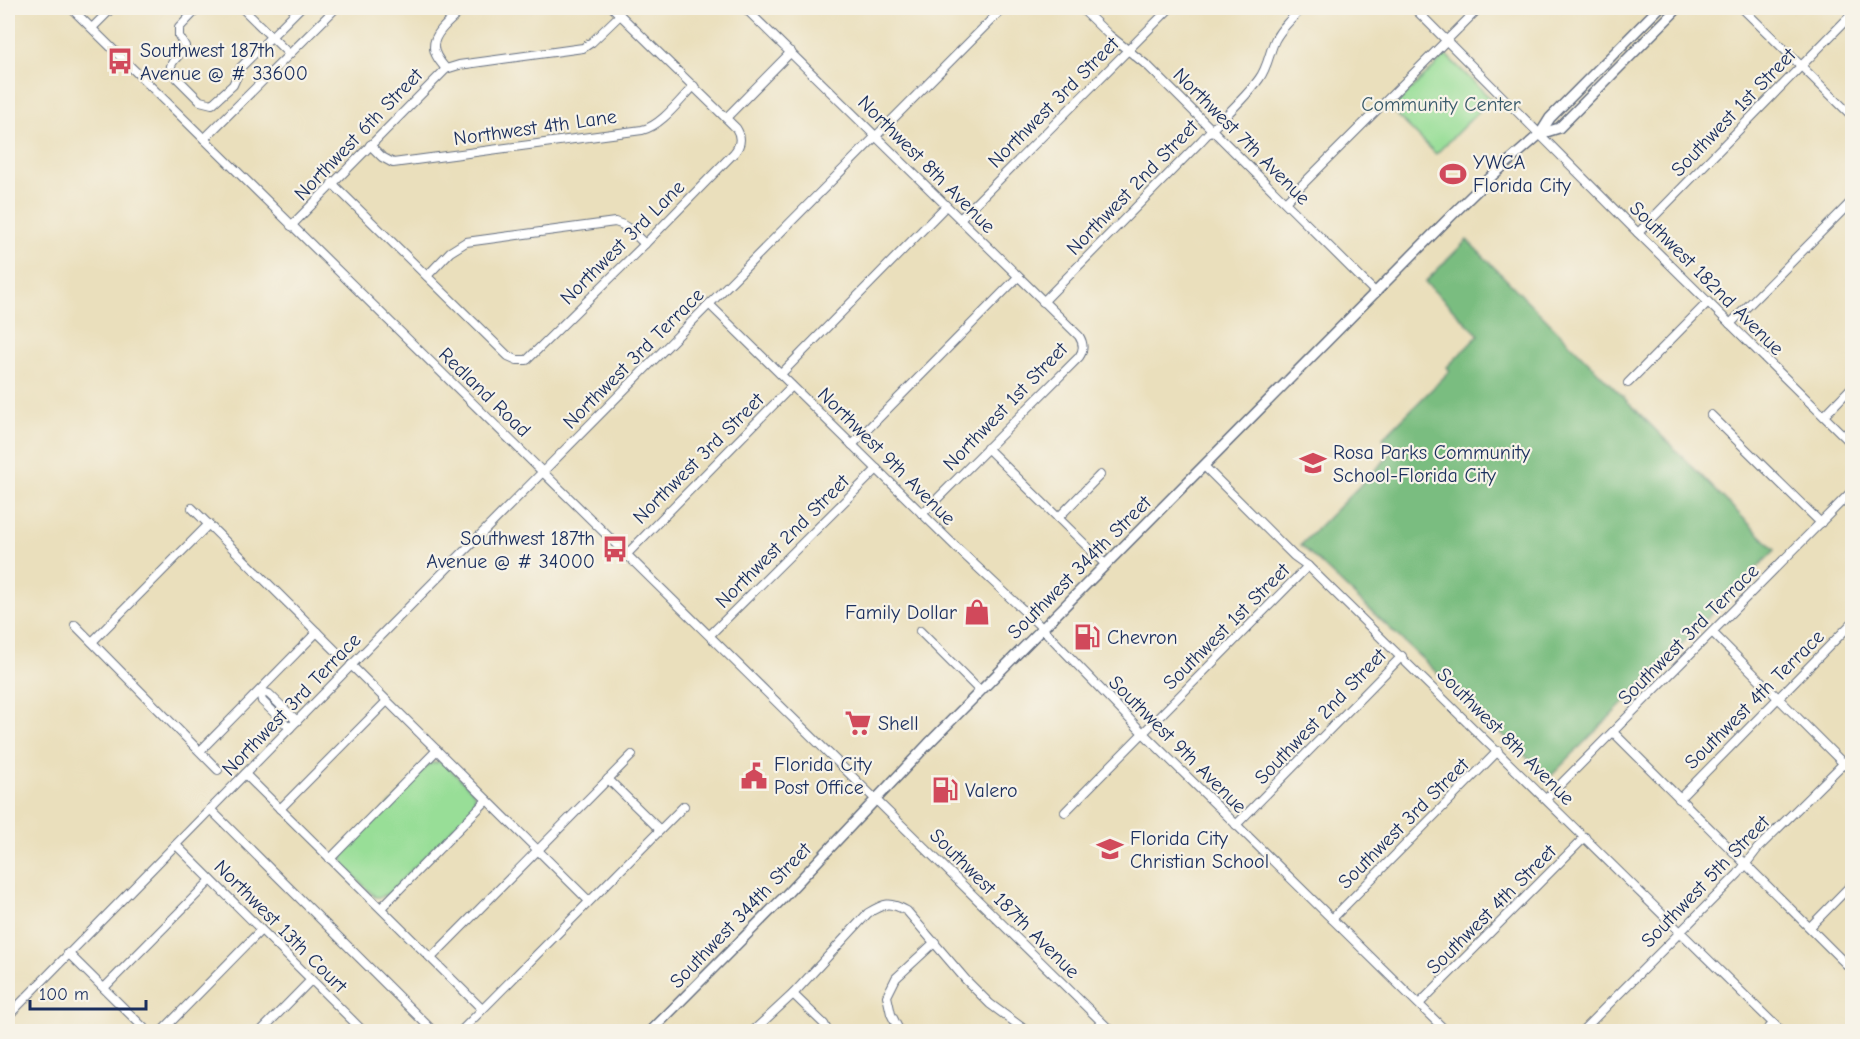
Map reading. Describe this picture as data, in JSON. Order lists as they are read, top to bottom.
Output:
{
  "streets": {
    "main road": ["Southwest 344th Street"],
    "street": [
      "Northwest 3rd Street",
      "Southwest 1st Street",
      "Northwest 4th Lane",
      "Northwest 6th Street",
      "Northwest 7th Avenue",
      "Northwest 8th Avenue",
      "Northwest 2nd Street",
      "Northwest 3rd Lane",
      "Southwest 182nd Avenue",
      "Northwest 3rd Terrace",
      "Redland Road",
      "Northwest 1st Street",
      "Northwest 9th Avenue",
      "Southwest 3rd Terrace",
      "Southwest 4th Terrace",
      "Southwest 2nd Street",
      "Southwest 8th Avenue",
      "Southwest 9th Avenue",
      "Southwest 3rd Street",
      "Southwest 5th Street",
      "Southwest 187th Avenue",
      "Southwest 4th Street",
      "Northwest 13th Court"
    ]
  },
  "crossings": [
    ["Northwest 3rd Street", "Northwest 7th Avenue"],
    ["Northwest 3rd Street", "Northwest 8th Avenue"],
    ["Northwest 3rd Street", "Redland Road"],
    ["Northwest 3rd Street", "Northwest 9th Avenue"],
    ["Southwest 1st Street", "Southwest 182nd Avenue"],
    ["Southwest 1st Street", "Southwest 8th Avenue"],
    ["Southwest 1st Street", "Southwest 9th Avenue"],
    ["Northwest 4th Lane", "Northwest 6th Street"],
    ["Northwest 6th Street", "Redland Road"],
    ["Northwest 7th Avenue", "Northwest 2nd Street"],
    ["Northwest 7th Avenue", "Southwest 344th Street"],
    ["Northwest 8th Avenue", "Northwest 2nd Street"],
    ["Northwest 8th Avenue", "Northwest 3rd Terrace"],
    ["Northwest 8th Avenue", "Northwest 1st Street"],
    ["Northwest 2nd Street", "Redland Road"],
    ["Northwest 2nd Street", "Northwest 9th Avenue"],
    ["Southwest 182nd Avenue", "Southwest 344th Street"],
    ["Northwest 3rd Terrace", "Redland Road"],
    ["Northwest 3rd Terrace", "Northwest 9th Avenue"],
    ["Northwest 3rd Terrace", "Northwest 13th Court"],
    ["Redland Road", "Southwest 344th Street"],
    ["Redland Road", "Southwest 187th Avenue"],
    ["Northwest 1st Street", "Northwest 9th Avenue"],
    ["Northwest 9th Avenue", "Southwest 344th Street"],
    ["Northwest 9th Avenue", "Southwest 9th Avenue"],
    ["Southwest 344th Street", "Southwest 8th Avenue"],
    ["Southwest 344th Street", "Southwest 9th Avenue"],
    ["Southwest 344th Street", "Southwest 187th Avenue"],
    ["Southwest 3rd Terrace", "Southwest 8th Avenue"],
    ["Southwest 2nd Street", "Southwest 8th Avenue"],
    ["Southwest 2nd Street", "Southwest 9th Avenue"],
    ["Southwest 8th Avenue", "Southwest 3rd Street"],
    ["Southwest 8th Avenue", "Southwest 5th Street"],
    ["Southwest 8th Avenue", "Southwest 4th Street"],
    ["Southwest 9th Avenue", "Southwest 3rd Street"],
    ["Southwest 9th Avenue", "Southwest 4th Street"]
  ],
  "parks": ["Community Center"],
  "places": {
    "bus stop": ["Southwest 187th Avenue @ # 33600", "Southwest 187th Avenue @ # 34000"],
    "sports": ["YWCA Florida City"],
    "school or university": ["Rosa Parks Community School-Florida City", "Florida City Christian School"],
    "shop": ["Family Dollar"],
    "fuel station": ["Chevron", "Valero"],
    "supermarket": ["Shell"],
    "public building": ["Florida City Post Office"]
  },
  "scale_bar": "100 m"
}
